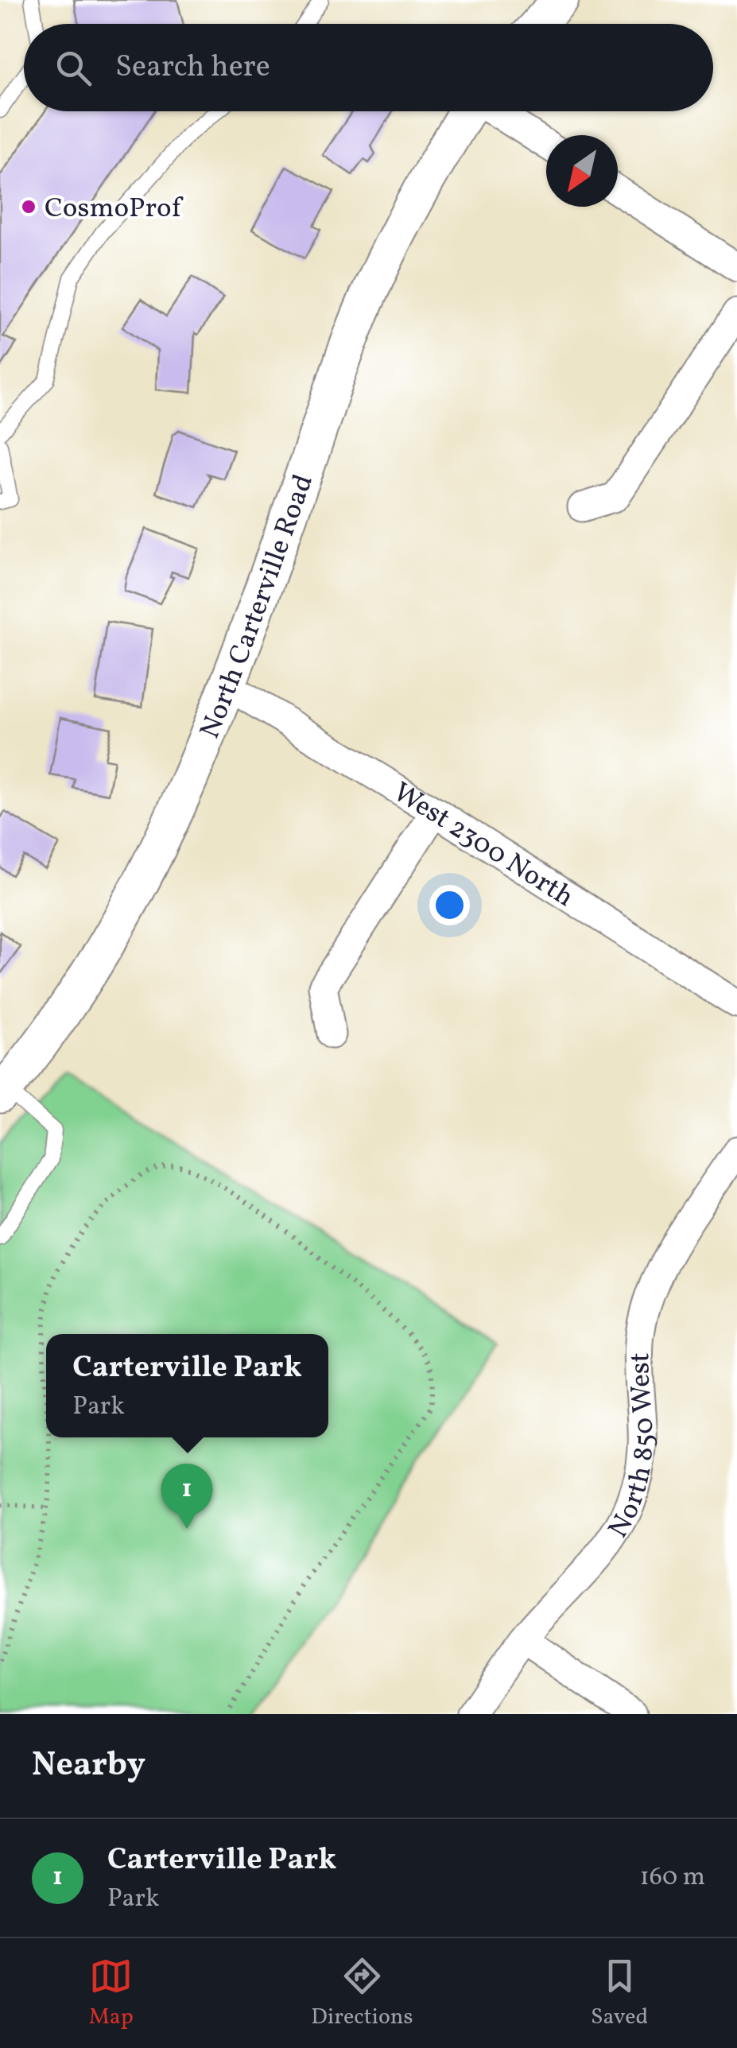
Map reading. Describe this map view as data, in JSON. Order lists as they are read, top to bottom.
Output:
{
  "streets": {
    "street": ["North Carterville Road", "West 2300 North", "North 850 West"]
  },
  "crossings": [
    ["North Carterville Road", "West 2300 North"]
  ],
  "places": ["CosmoProf"],
  "north": "bottom left",
  "page": {
    "search": "Search here",
    "popup": ["Carterville Park", "Park"],
    "pins": "1",
    "heading": "Nearby",
    "list": [
      {
        "mark": "1",
        "name": "Carterville Park",
        "note": "Park",
        "value": "160 m"
      }
    ],
    "nav": ["Map", "Directions", "Saved"]
  }
}
